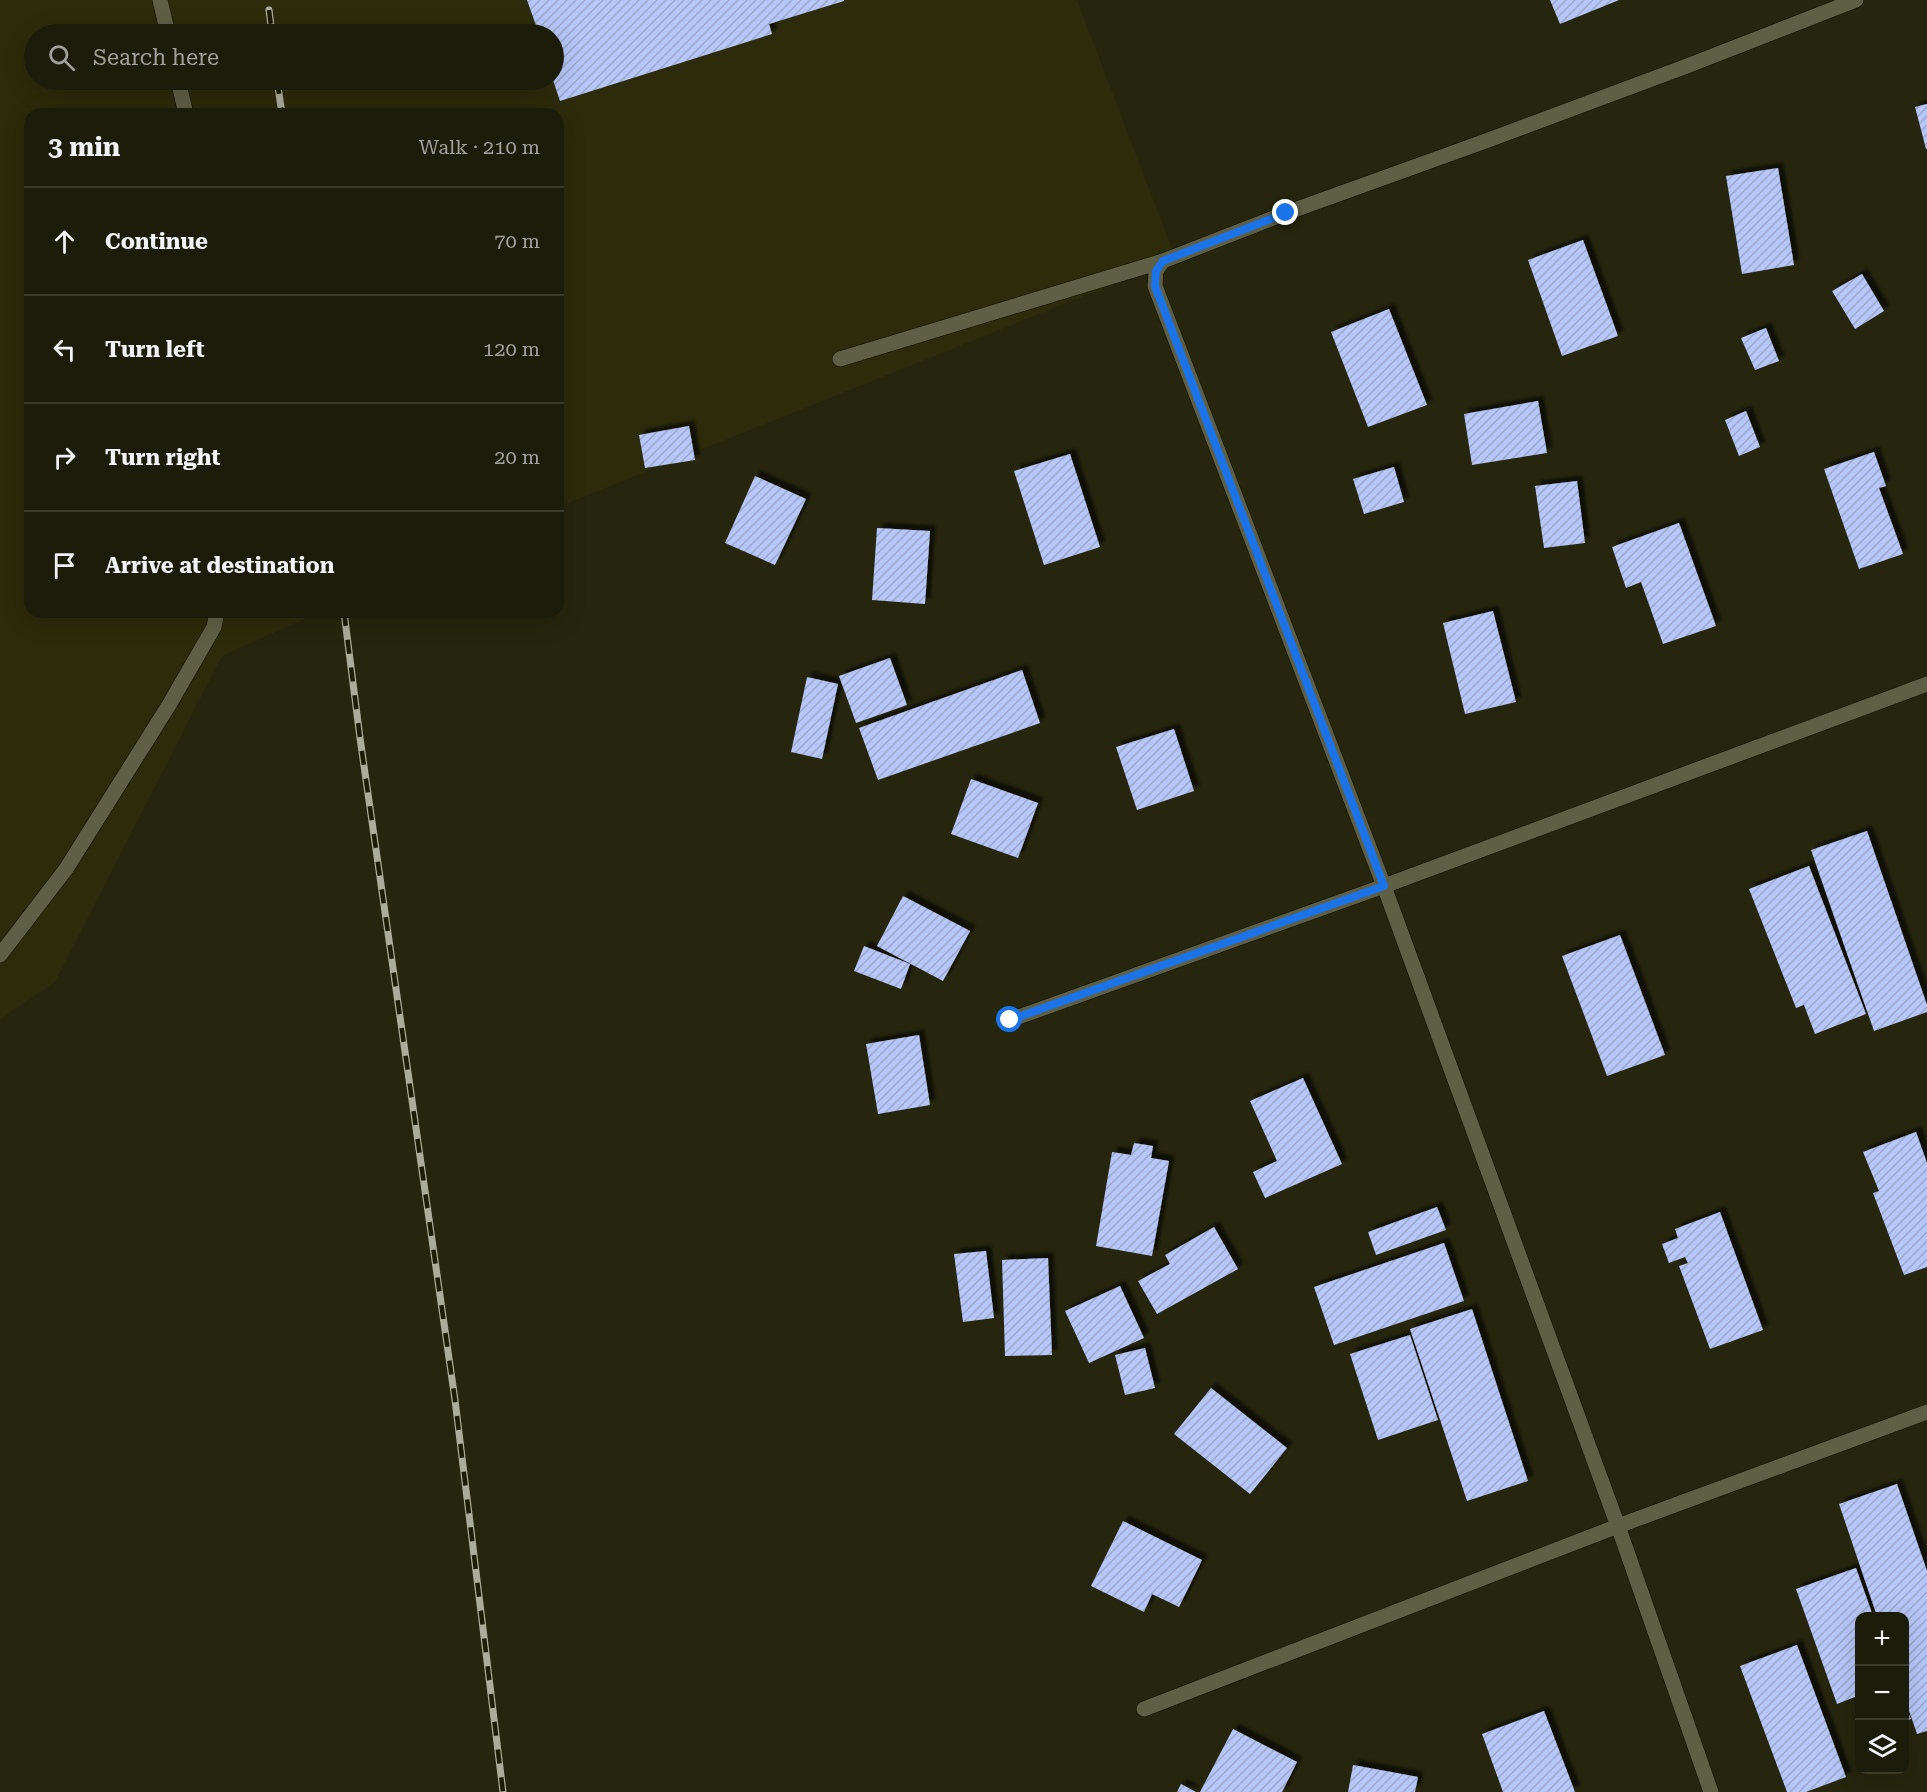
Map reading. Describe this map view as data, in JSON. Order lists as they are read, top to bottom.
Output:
{
  "page": {
    "search": "Search here",
    "heading": ["3 min", "Walk · 210 m"],
    "list": [
      ["Continue", "70 m"],
      ["Turn left", "120 m"],
      ["Turn right", "20 m"],
      "Arrive at destination"
    ],
    "map_buttons": ["+", "−"]
  }
}
